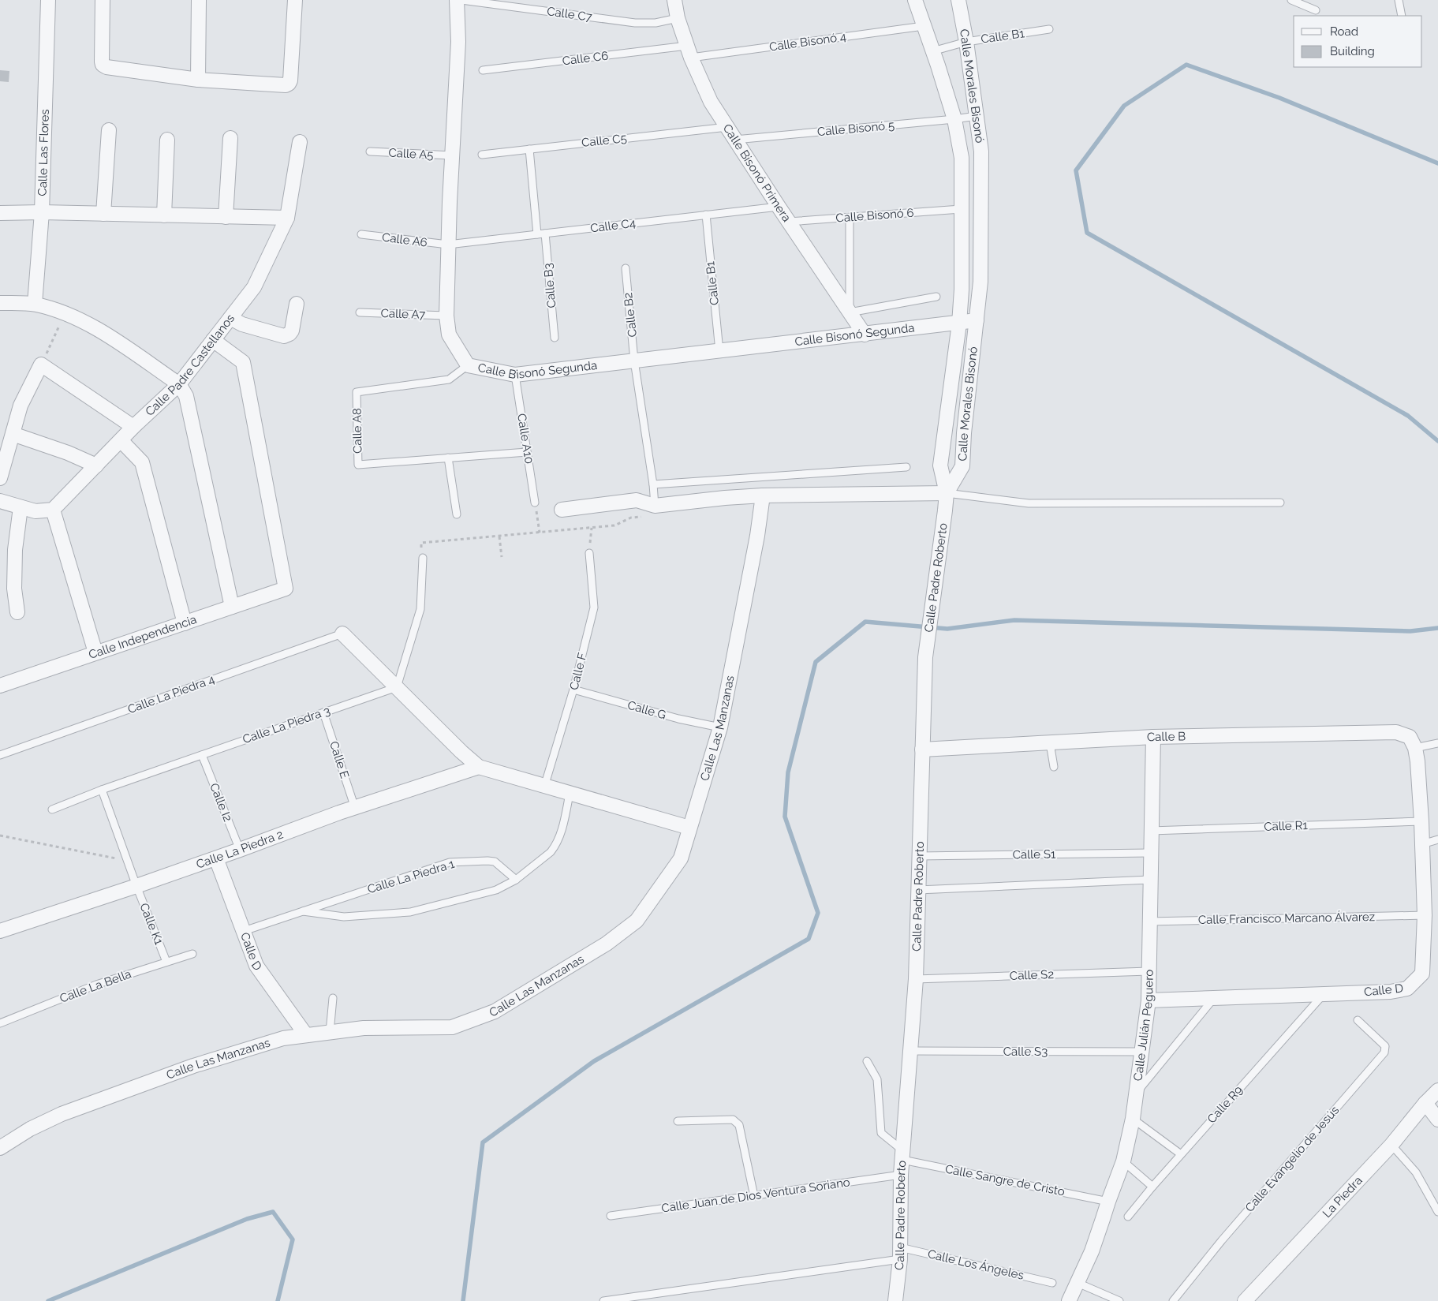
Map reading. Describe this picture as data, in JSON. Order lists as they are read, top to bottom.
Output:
{
  "streets": {
    "street": [
      "Calle Morales Bisonó",
      "Calle Las Flores",
      "Calle Bisonó Primera",
      "Calle Bisonó Segunda",
      "Calle Padre Castellanos",
      "Calle Padre Roberto",
      "Calle Independencia",
      "Calle Las Manzanas",
      "Calle B",
      "Calle La Piedra 2",
      "Calle D",
      "Calle Julián Peguero",
      "La Piedra"
    ],
    "lane": [
      "Calle C7",
      "Calle B1",
      "Calle Bisonó 4",
      "Calle C6",
      "Calle Bisonó 5",
      "Calle C5",
      "Calle A5",
      "Calle Bisonó 6",
      "Calle C4",
      "Calle A6",
      "Calle B3",
      "Calle A7",
      "Calle B2",
      "Calle A8",
      "Calle A10",
      "Calle F",
      "Calle La Piedra 4",
      "Calle G",
      "Calle La Piedra 3",
      "Calle E",
      "Calle I2",
      "Calle R1",
      "Calle S1",
      "Calle La Piedra 1",
      "Calle Francisco Marcano Álvarez",
      "Calle K1",
      "Calle S2",
      "Calle La Bella",
      "Calle S3",
      "Calle R9",
      "Calle Evangelio de Jesús",
      "Calle Sangre de Cristo",
      "Calle Juan de Dios Ventura Soriano",
      "Calle Los Ángeles"
    ]
  },
  "crossings": [
    ["Calle C7", "Calle Bisonó Primera"],
    ["Calle B1", "Calle Morales Bisonó"],
    ["Calle B1", "Calle C4"],
    ["Calle B1", "Calle Bisonó Segunda"],
    ["Calle Bisonó 4", "Calle C6"],
    ["Calle Bisonó 4", "Calle Morales Bisonó"],
    ["Calle Bisonó 4", "Calle Bisonó Primera"],
    ["Calle C6", "Calle Bisonó Primera"],
    ["Calle Morales Bisonó", "Calle Bisonó 5"],
    ["Calle Morales Bisonó", "Calle Bisonó 6"],
    ["Calle Morales Bisonó", "Calle Bisonó Segunda"],
    ["Calle Morales Bisonó", "Calle Padre Roberto"],
    ["Calle Bisonó 5", "Calle Bisonó Primera"],
    ["Calle C5", "Calle Bisonó Primera"],
    ["Calle A5", "Calle Bisonó Segunda"],
    ["Calle Bisonó Primera", "Calle Bisonó 6"],
    ["Calle Bisonó Primera", "Calle C4"],
    ["Calle Bisonó Primera", "Calle Bisonó Segunda"],
    ["Calle C4", "Calle A6"],
    ["Calle C4", "Calle B3"],
    ["Calle C4", "Calle Bisonó Segunda"],
    ["Calle A6", "Calle Bisonó Segunda"],
    ["Calle A7", "Calle Bisonó Segunda"],
    ["Calle B2", "Calle Bisonó Segunda"],
    ["Calle Bisonó Segunda", "Calle A8"],
    ["Calle Bisonó Segunda", "Calle A10"],
    ["Calle Padre Castellanos", "Calle Independencia"],
    ["Calle A8", "Calle A10"],
    ["Calle Padre Roberto", "Calle B"],
    ["Calle Padre Roberto", "Calle S1"],
    ["Calle Padre Roberto", "Calle S2"],
    ["Calle Padre Roberto", "Calle S3"],
    ["Calle Padre Roberto", "Calle Sangre de Cristo"],
    ["Calle Padre Roberto", "Calle Juan de Dios Ventura Soriano"],
    ["Calle Padre Roberto", "Calle Los Ángeles"],
    ["Calle F", "Calle G"],
    ["Calle G", "Calle Las Manzanas"],
    ["Calle La Piedra 3", "Calle E"],
    ["Calle La Piedra 3", "Calle I2"],
    ["Calle La Piedra 3", "Calle K1"],
    ["Calle Las Manzanas", "Calle D"],
    ["Calle B", "Calle D"],
    ["Calle B", "Calle Julián Peguero"],
    ["Calle E", "Calle La Piedra 2"],
    ["Calle I2", "Calle La Piedra 2"],
    ["Calle R1", "Calle D"],
    ["Calle R1", "Calle Julián Peguero"],
    ["Calle La Piedra 2", "Calle K1"],
    ["Calle La Piedra 2", "Calle D"],
    ["Calle S1", "Calle Julián Peguero"],
    ["Calle La Piedra 1", "Calle D"],
    ["Calle Francisco Marcano Álvarez", "Calle D"],
    ["Calle Francisco Marcano Álvarez", "Calle Julián Peguero"],
    ["Calle K1", "Calle La Bella"],
    ["Calle D", "Calle Julián Peguero"],
    ["Calle D", "Calle R9"],
    ["Calle S2", "Calle Julián Peguero"],
    ["Calle Julián Peguero", "Calle S3"],
    ["Calle Julián Peguero", "Calle Sangre de Cristo"]
  ],
  "legend": ["Road", "Building"]
}
